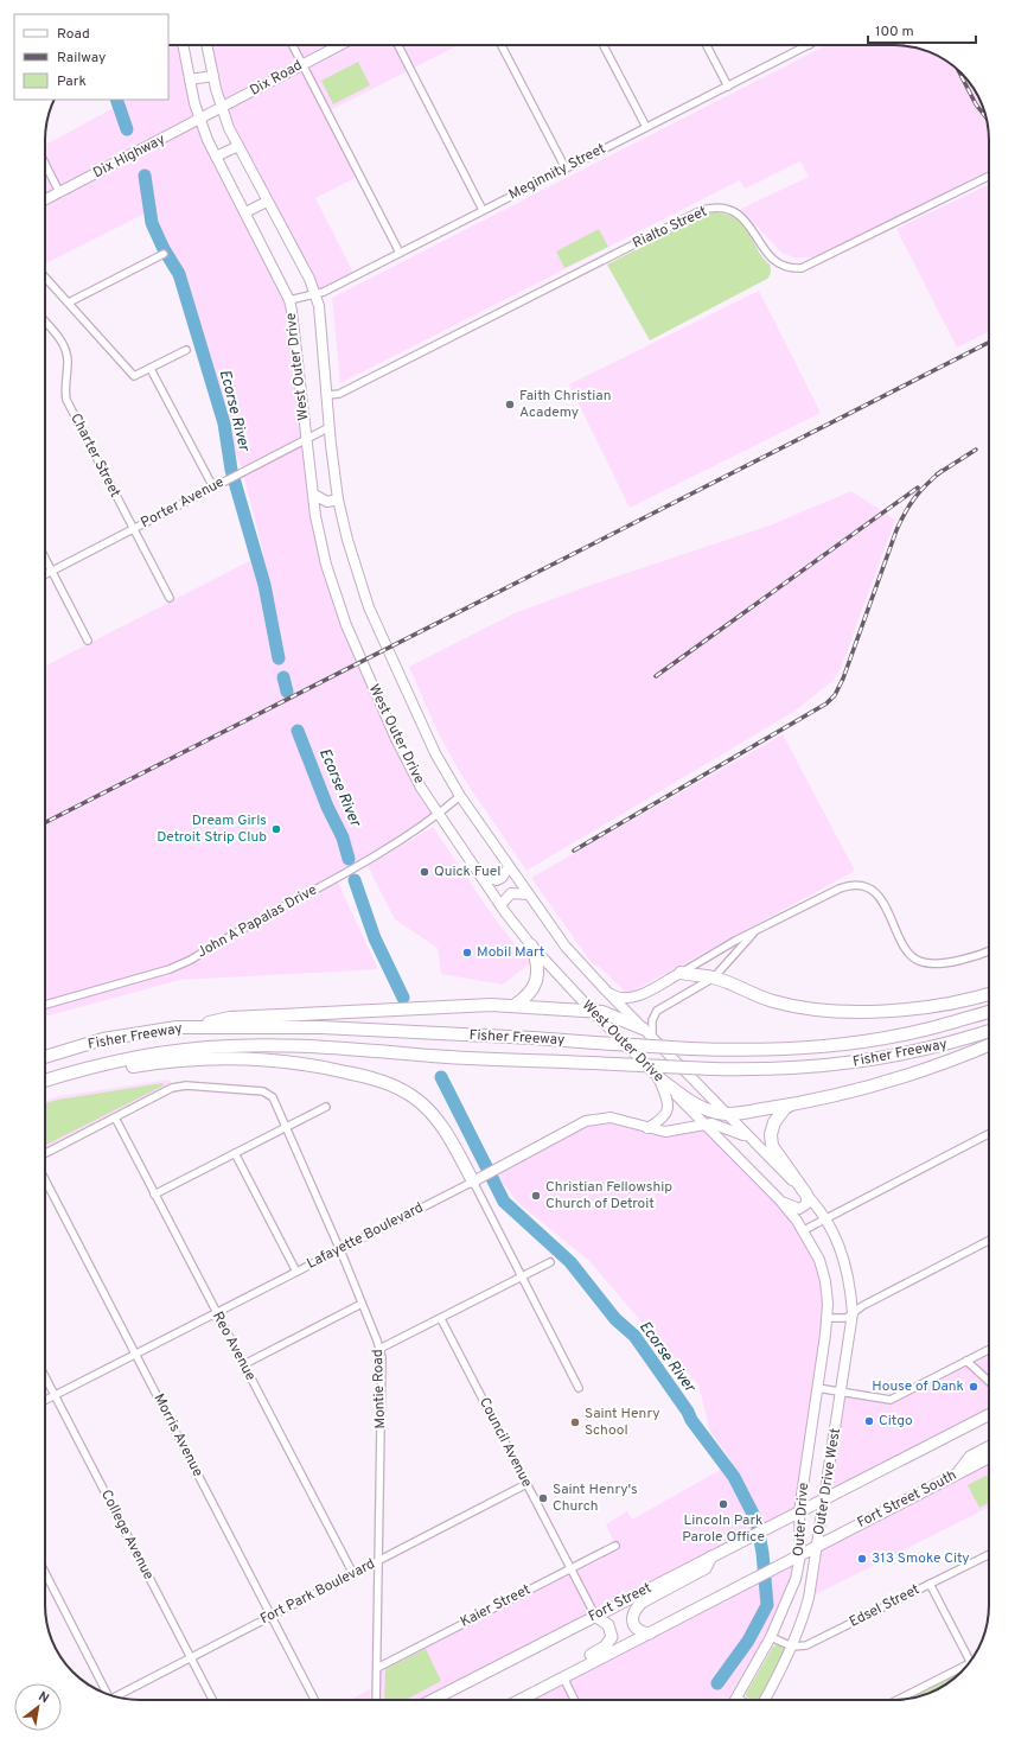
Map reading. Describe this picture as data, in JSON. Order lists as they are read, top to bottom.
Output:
{
  "streets": {
    "highway": ["Fisher Freeway"],
    "main road": [
      "Dix Road",
      "Dix Highway",
      "West Outer Drive",
      "Lafayette Boulevard",
      "Outer Drive West",
      "Fort Street South",
      "Outer Drive",
      "Fort Street"
    ],
    "street": [
      "Meginnity Street",
      "Rialto Street",
      "Charter Street",
      "Porter Avenue",
      "John A Papalas Drive",
      "Reo Avenue",
      "Montie Road",
      "Morris Avenue",
      "Council Avenue",
      "College Avenue",
      "Fort Park Boulevard",
      "Kaier Street",
      "Edsel Street"
    ]
  },
  "crossings": [
    ["Dix Road", "Dix Highway"],
    ["Dix Road", "West Outer Drive"],
    ["Dix Highway", "West Outer Drive"],
    ["Meginnity Street", "West Outer Drive"],
    ["Rialto Street", "West Outer Drive"],
    ["West Outer Drive", "Porter Avenue"],
    ["West Outer Drive", "John A Papalas Drive"],
    ["West Outer Drive", "Lafayette Boulevard"],
    ["West Outer Drive", "Outer Drive West"],
    ["West Outer Drive", "Outer Drive"],
    ["Charter Street", "Porter Avenue"],
    ["Lafayette Boulevard", "Reo Avenue"],
    ["Lafayette Boulevard", "Montie Road"],
    ["Lafayette Boulevard", "Morris Avenue"],
    ["Lafayette Boulevard", "College Avenue"],
    ["Reo Avenue", "Montie Road"],
    ["Reo Avenue", "Fort Park Boulevard"],
    ["Montie Road", "Fort Park Boulevard"],
    ["Montie Road", "Kaier Street"],
    ["Morris Avenue", "Fort Park Boulevard"],
    ["Council Avenue", "Fort Park Boulevard"],
    ["Council Avenue", "Fort Street"],
    ["Council Avenue", "Kaier Street"],
    ["Outer Drive West", "Fort Street South"],
    ["Outer Drive West", "Fort Street"],
    ["Outer Drive West", "Edsel Street"],
    ["Outer Drive", "Fort Street"],
    ["College Avenue", "Fort Park Boulevard"]
  ],
  "water": ["Ecorse River"],
  "places": [
    "Faith Christian Academy",
    "Dream Girls Detroit Strip Club",
    "Quick Fuel",
    "Mobil Mart",
    "Christian Fellowship Church of Detroit",
    "House of Dank",
    "Citgo",
    "Saint Henry School",
    "Saint Henry's Church",
    "Lincoln Park Parole Office",
    "313 Smoke City"
  ],
  "legend": ["Road", "Railway", "Park"],
  "scale_bar": "100 m",
  "north": "top right"
}
